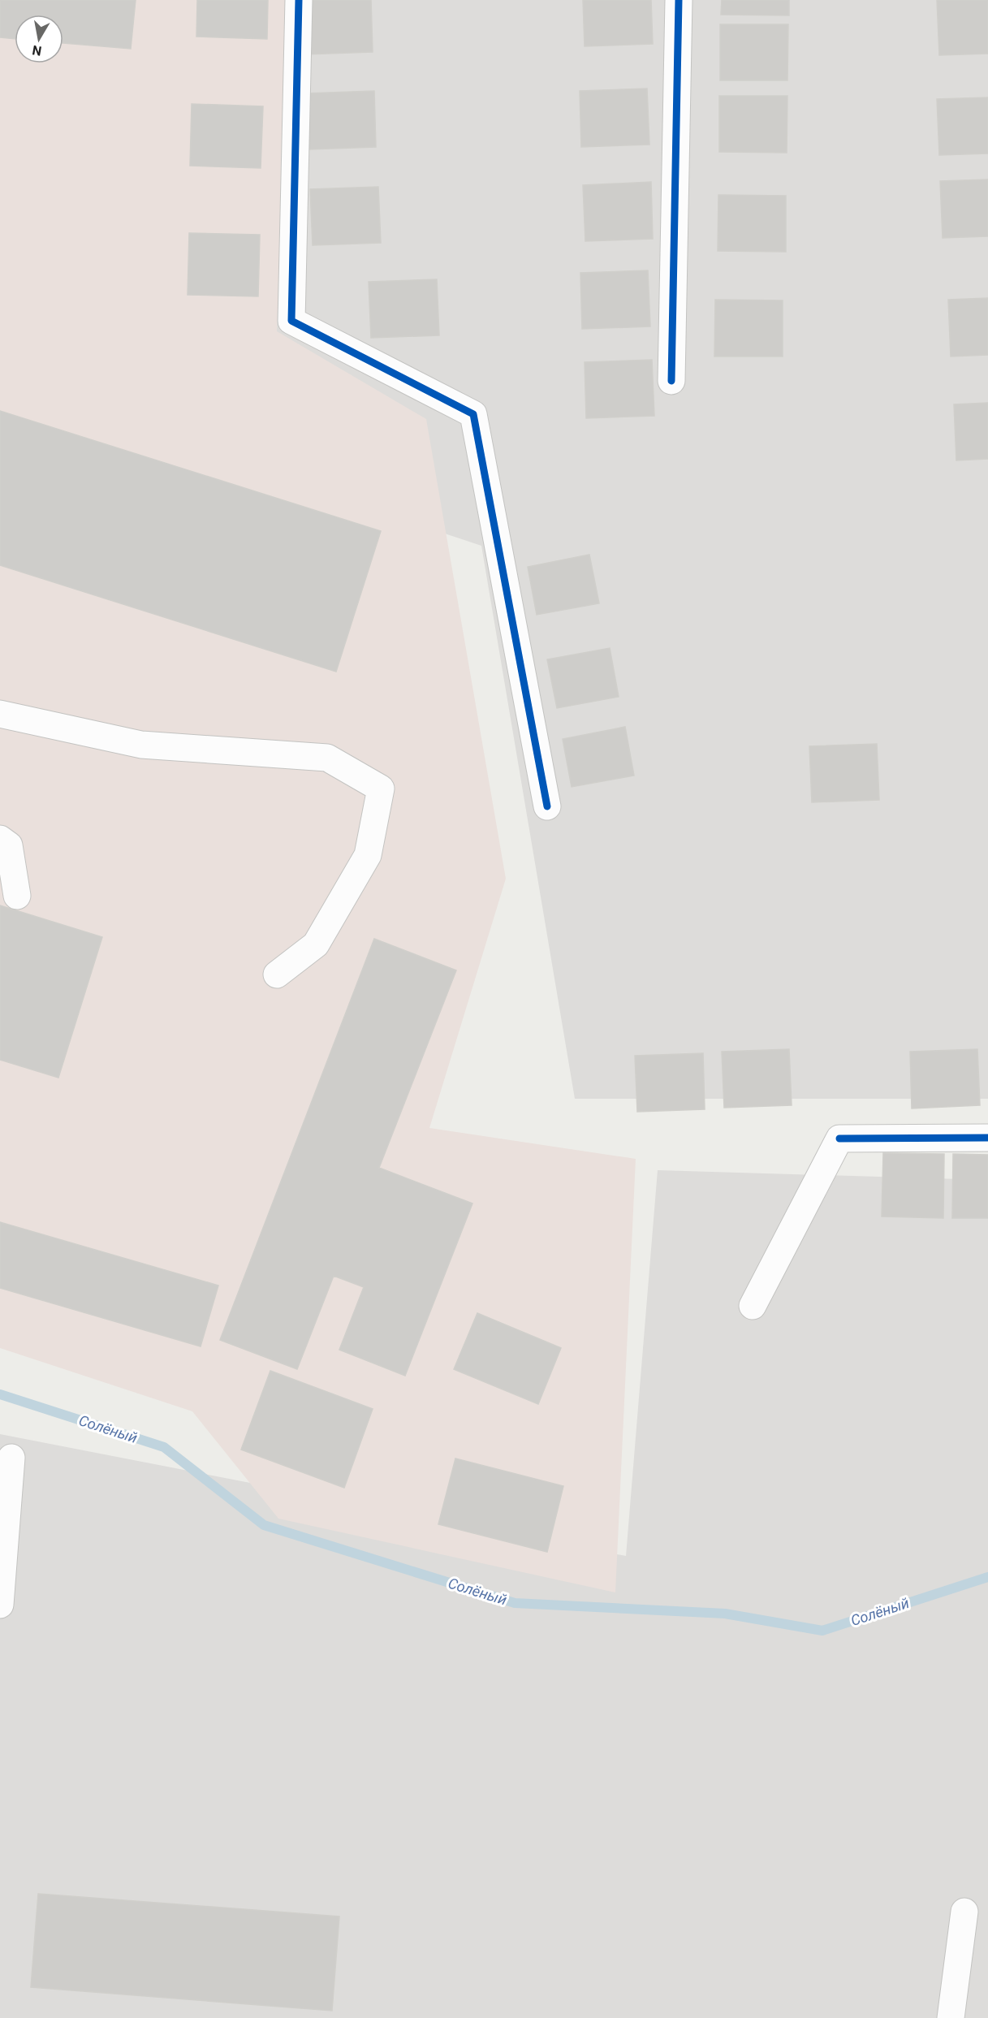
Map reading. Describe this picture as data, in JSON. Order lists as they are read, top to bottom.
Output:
{
  "water": ["Солёный"],
  "north": "bottom"
}
